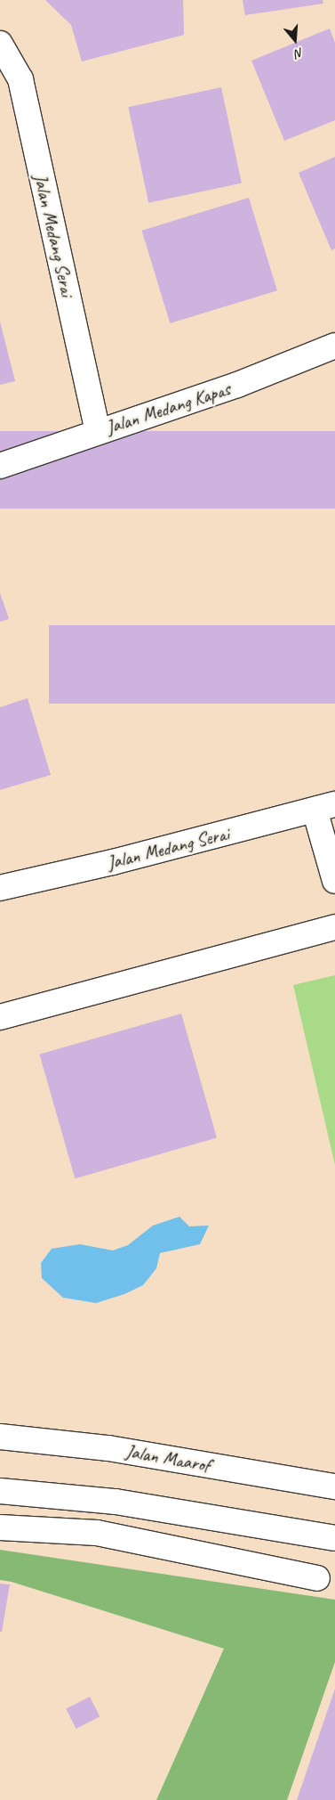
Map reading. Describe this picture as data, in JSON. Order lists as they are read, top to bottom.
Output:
{
  "streets": {
    "street": ["Jalan Medang Serai", "Jalan Medang Kapas", "Jalan Maarof"]
  },
  "crossings": [
    ["Jalan Medang Serai", "Jalan Medang Kapas"]
  ],
  "north": "bottom"
}
